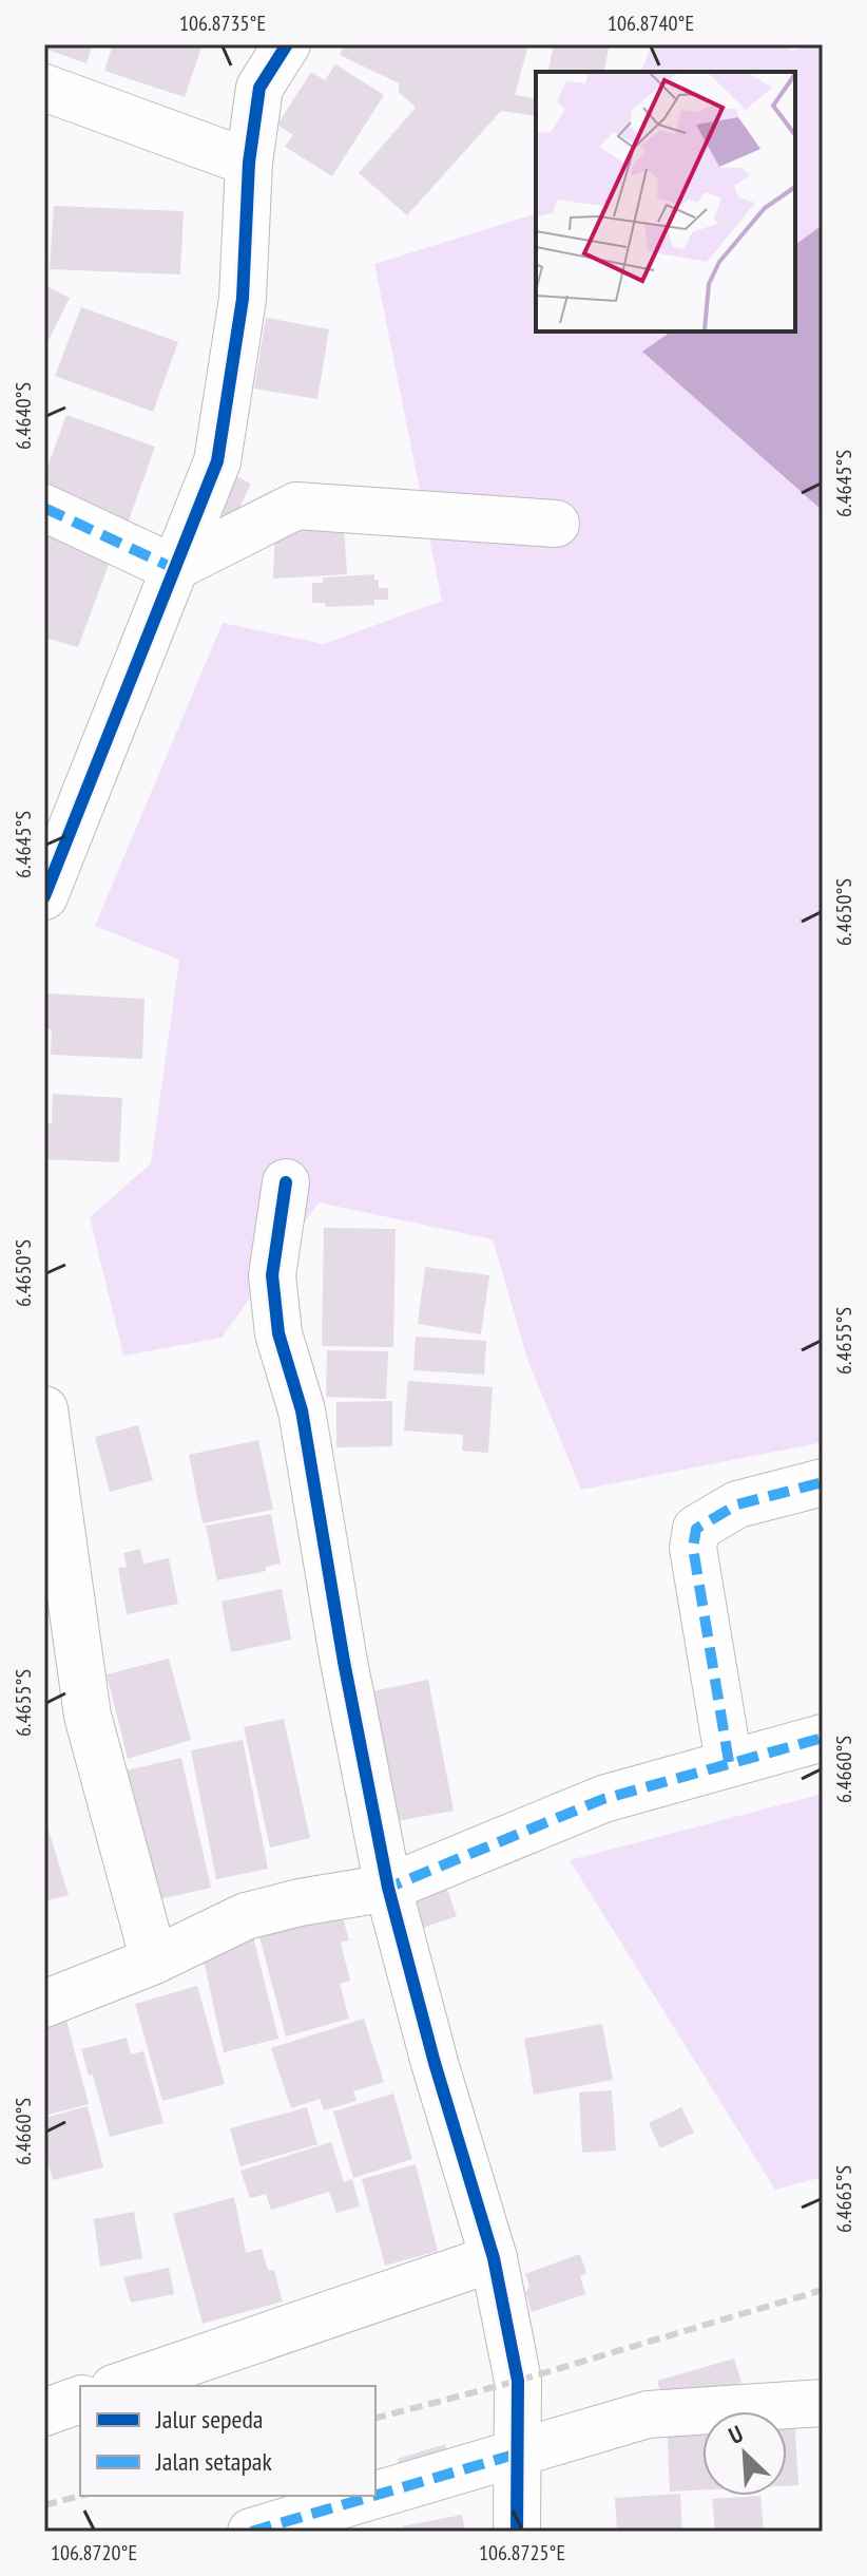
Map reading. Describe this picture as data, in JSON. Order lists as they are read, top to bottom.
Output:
{
  "legend": ["Jalur sepeda", "Jalan setapak"],
  "north": "top left",
  "coordinates": [
    "106.8735°E",
    "106.8740°E",
    "6.4640°S",
    "6.4645°S",
    "6.4650°S",
    "6.4655°S",
    "6.4660°S",
    "6.4665°S",
    "106.8720°E",
    "106.8725°E"
  ]
}
